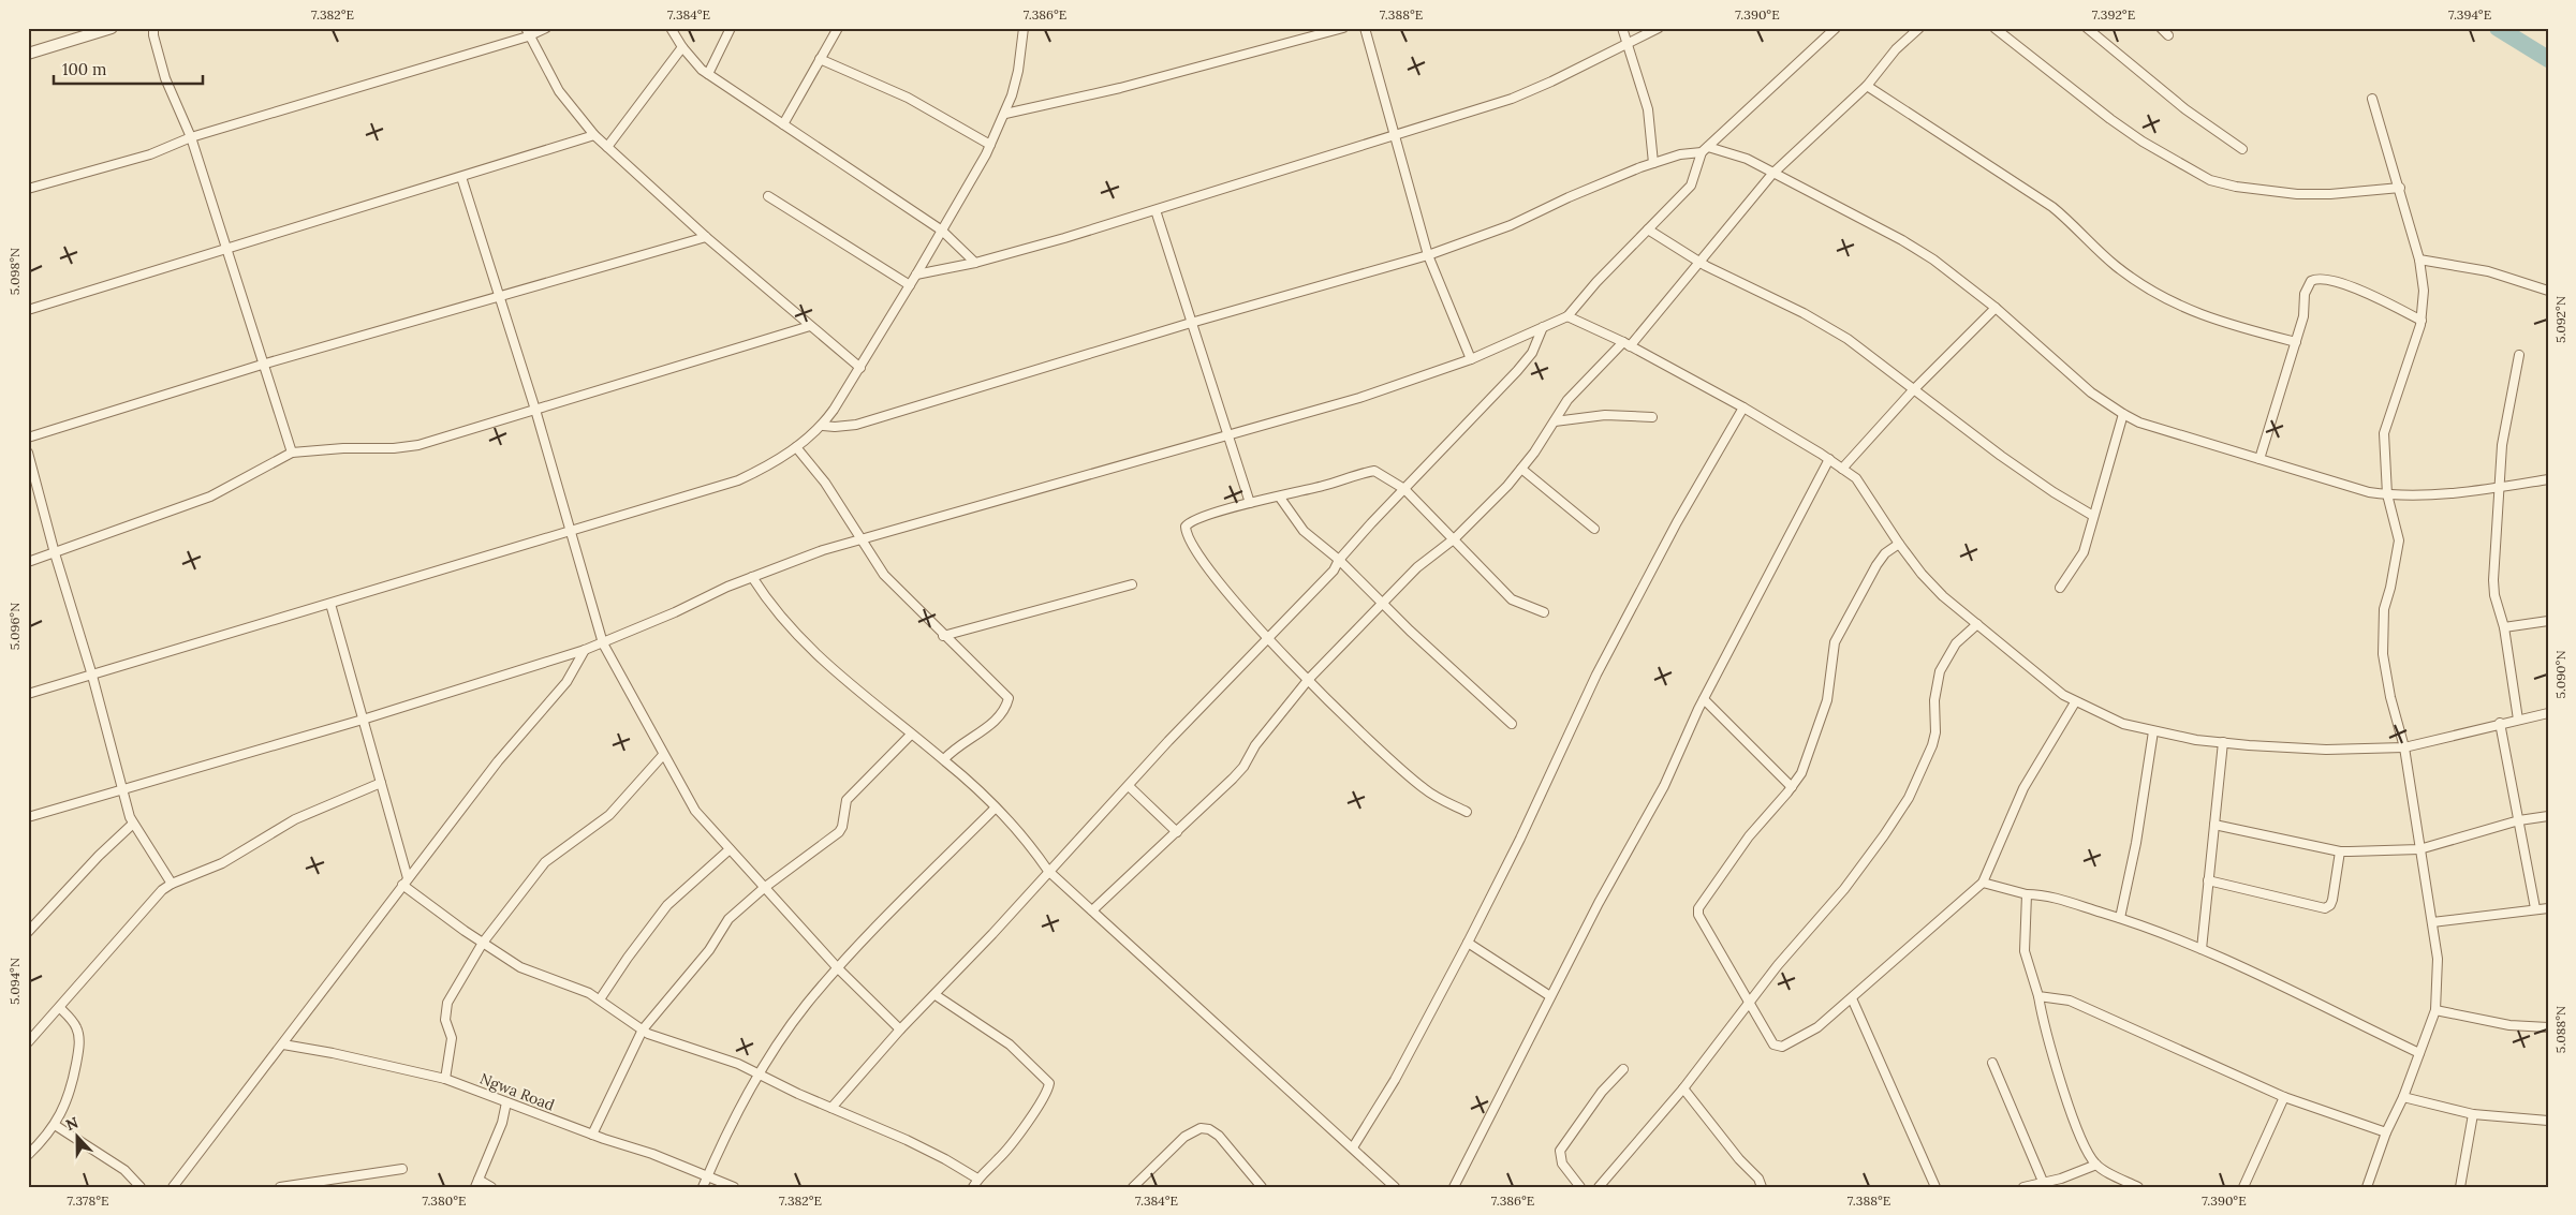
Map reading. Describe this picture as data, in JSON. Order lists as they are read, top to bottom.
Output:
{
  "streets": {
    "street": ["Ngwa Road"]
  },
  "scale_bar": "100 m",
  "north": "top",
  "coordinates": [
    "7.382°E",
    "7.384°E",
    "7.386°E",
    "7.388°E",
    "7.390°E",
    "7.392°E",
    "7.394°E",
    "5.098°N",
    "5.092°N",
    "5.096°N",
    "5.090°N",
    "5.094°N",
    "5.088°N",
    "7.378°E",
    "7.380°E"
  ]
}
